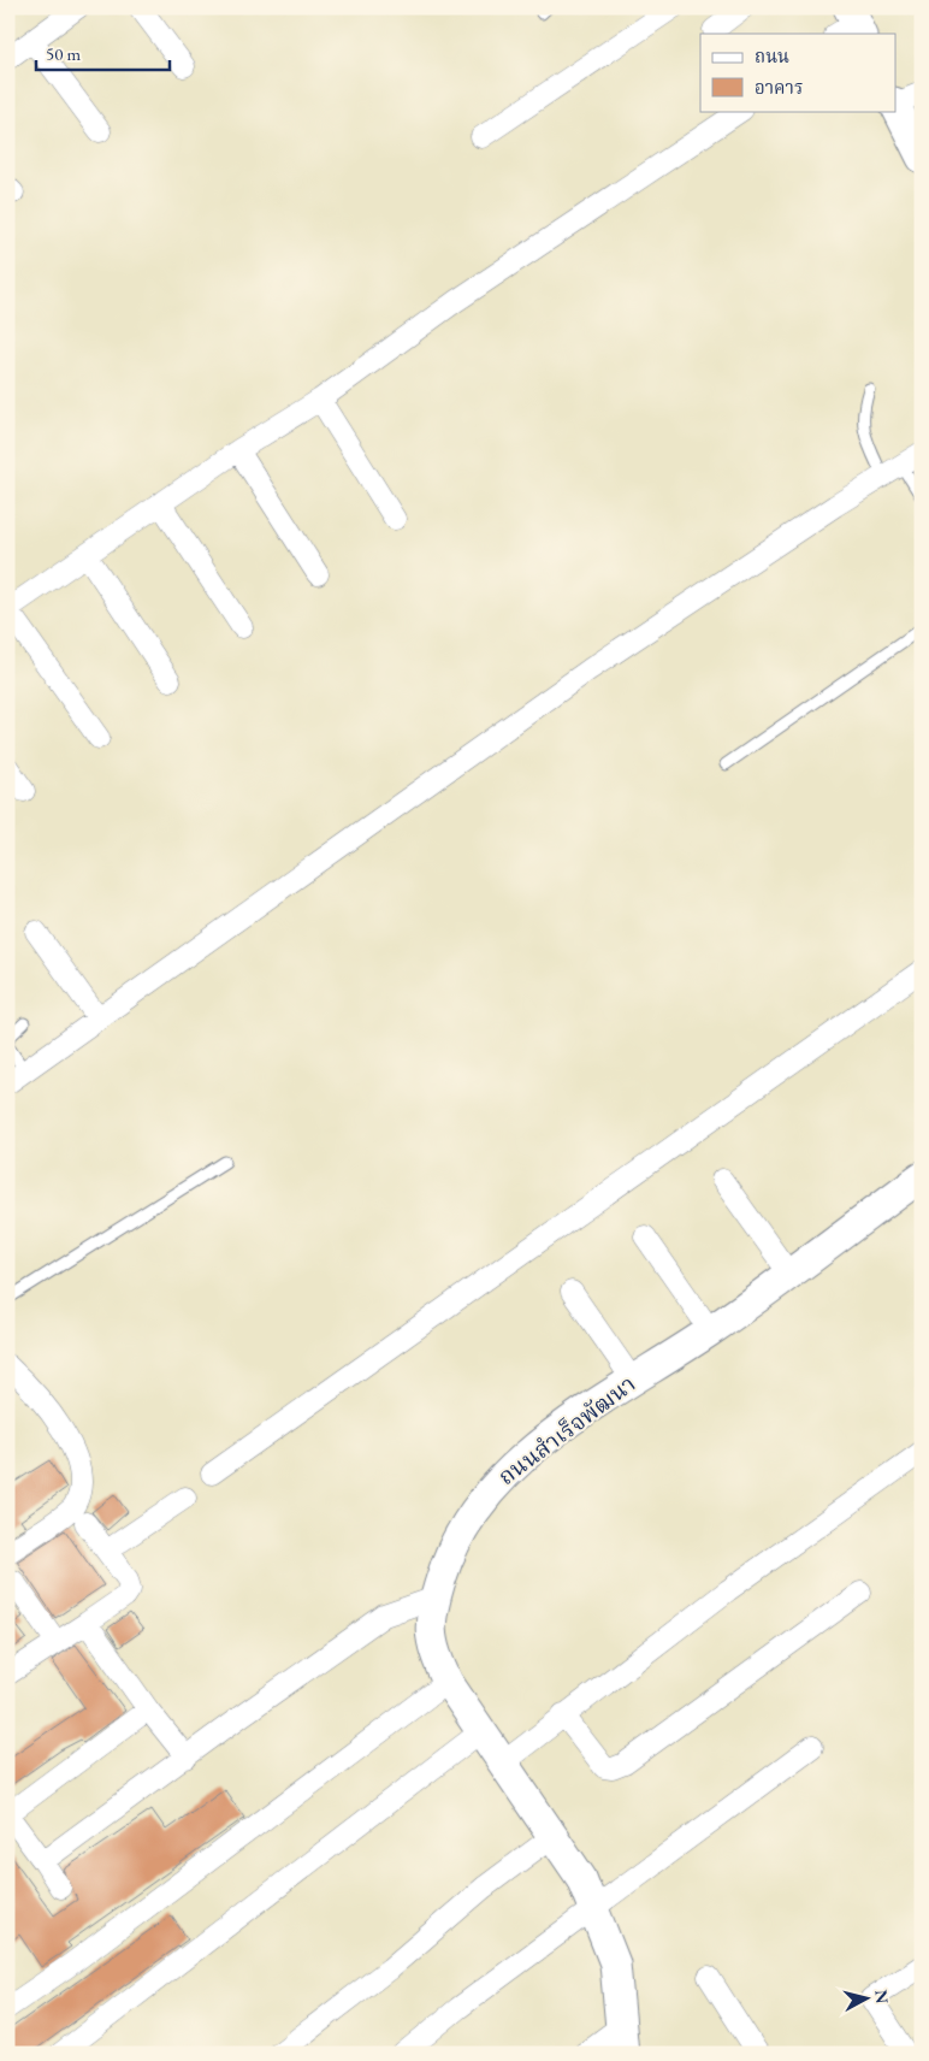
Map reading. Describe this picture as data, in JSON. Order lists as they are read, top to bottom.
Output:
{
  "streets": {
    "street": ["ถนนสำเร็จพัฒนา"]
  },
  "legend": ["ถนน", "อาคาร"],
  "scale_bar": "50 m",
  "north": "right"
}
